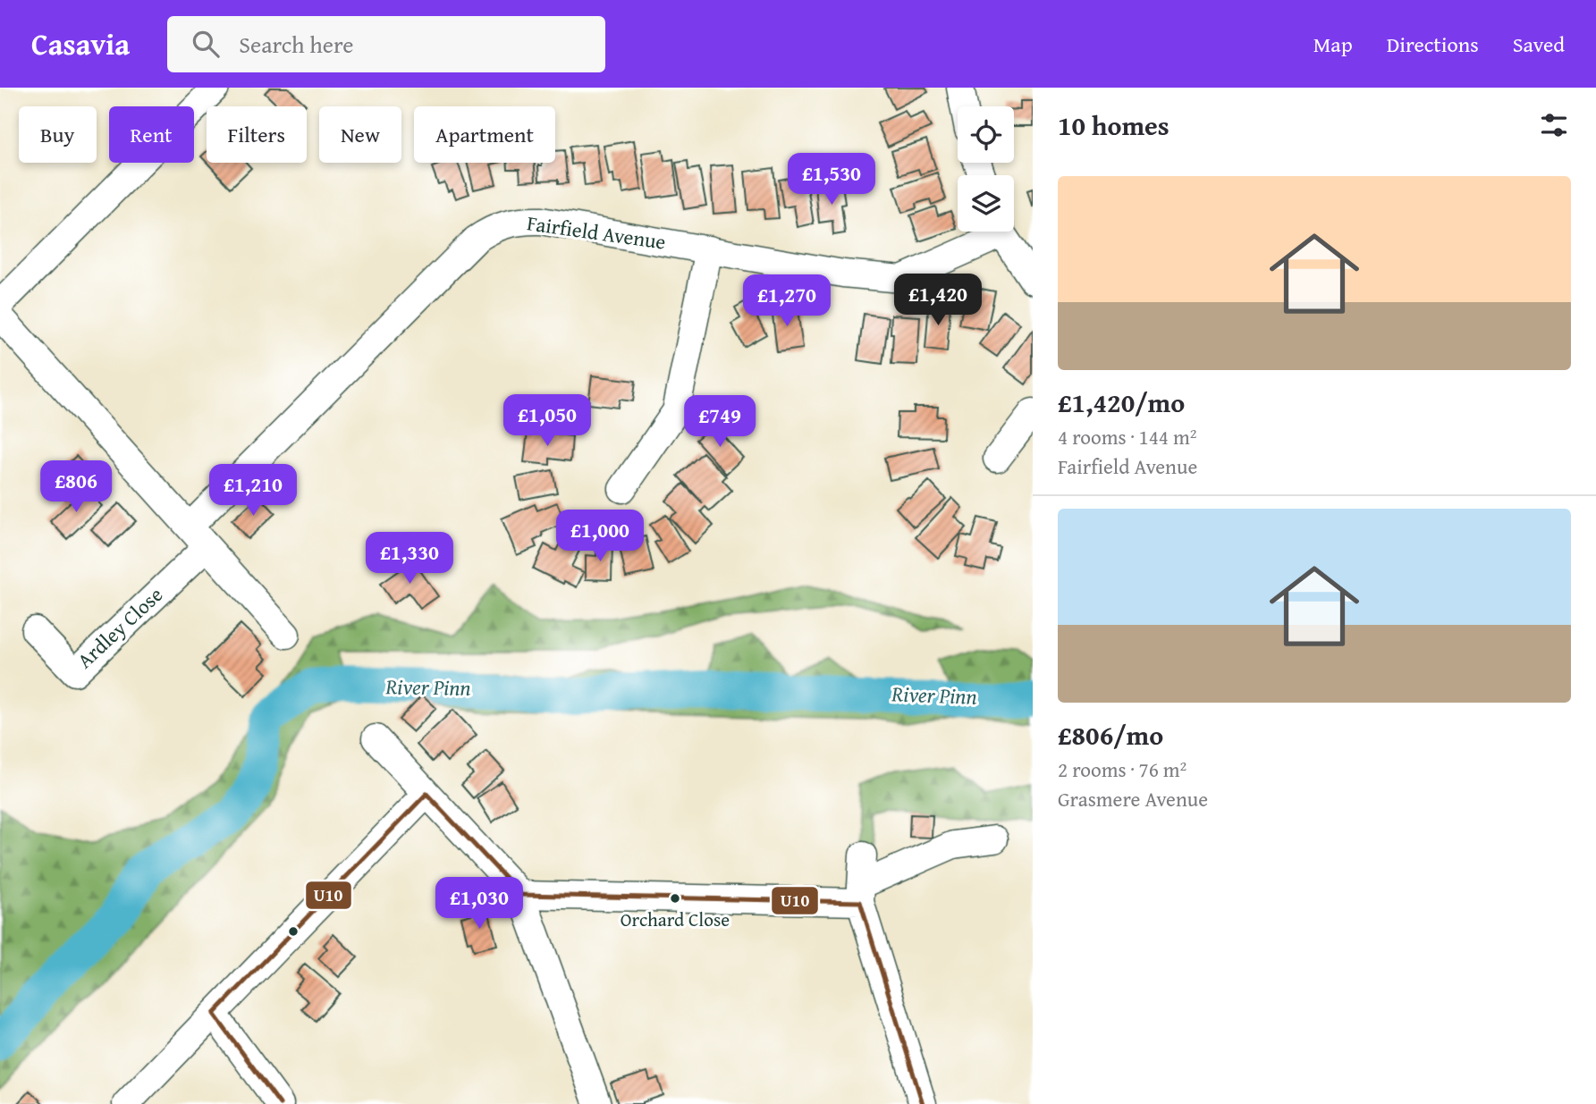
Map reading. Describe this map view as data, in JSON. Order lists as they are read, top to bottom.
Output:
{
  "streets": {
    "street": ["Fairfield Avenue", "Ardley Close"]
  },
  "water": ["River Pinn"],
  "places": ["Orchard Close"],
  "lines": ["transit line U10"],
  "page": {
    "header": "Casavia",
    "search": "Search here",
    "nav": ["Map", "Directions", "Saved"],
    "heading": "10 homes",
    "chip": [
      "Buy",
      "Rent",
      "Filters",
      "New",
      "Apartment"
    ],
    "price": [
      "£1,530",
      "£1,420",
      "£1,270",
      "£1,050",
      "£749",
      "£806",
      "£1,210",
      "£1,000",
      "£1,330",
      "£1,030"
    ],
    "list": [
      {
        "name": "£1,420/mo",
        "note": "4 rooms · 144 m² · Fairfield Avenue"
      },
      {
        "name": "£806/mo",
        "note": "2 rooms · 76 m² · Grasmere Avenue"
      }
    ]
  }
}
